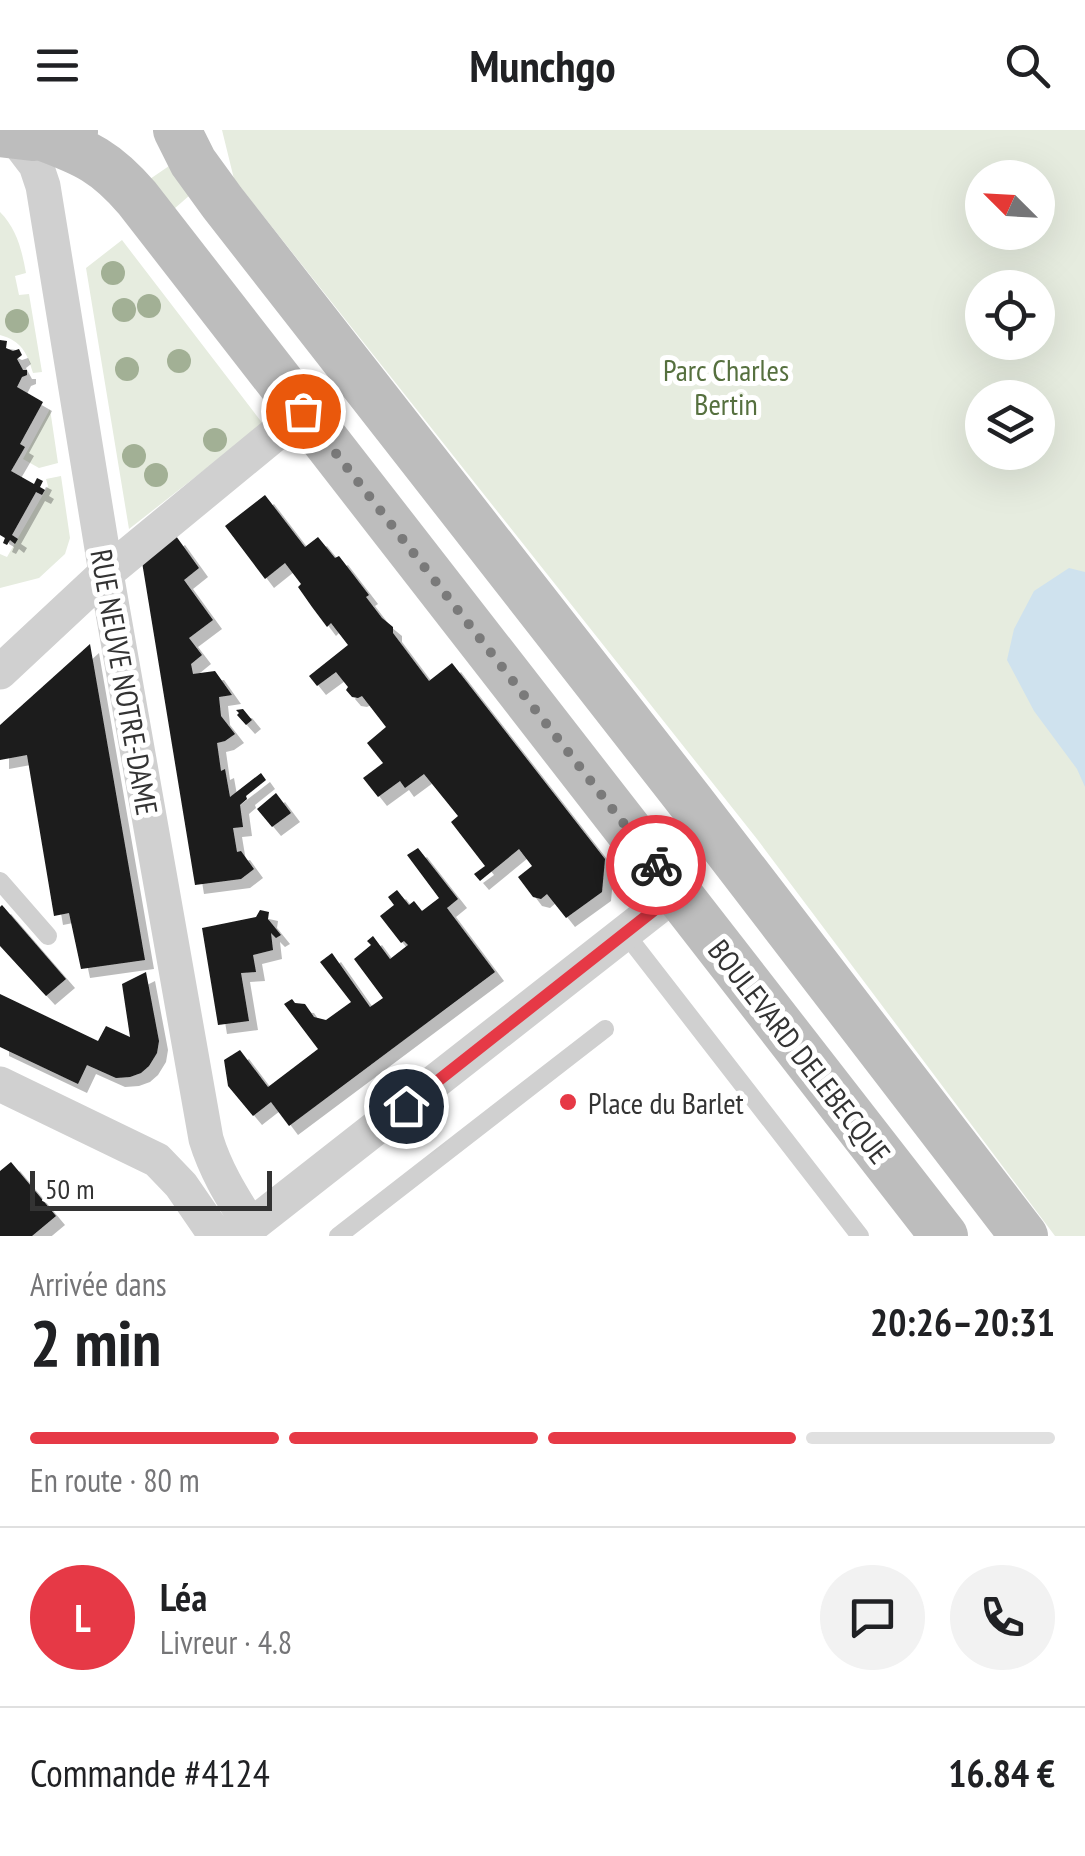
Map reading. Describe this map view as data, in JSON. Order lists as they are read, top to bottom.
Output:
{
  "streets": {
    "main road": ["BOULEVARD DELEBECQUE"],
    "street": ["RUE NEUVE NOTRE-DAME"]
  },
  "crossings": [
    ["RUE NEUVE NOTRE-DAME", "BOULEVARD DELEBECQUE"]
  ],
  "parks": ["Parc Charles Bertin"],
  "places": ["Place du Barlet"],
  "scale_bar": "50 m",
  "north": "top left",
  "page": {
    "header": "Munchgo",
    "scale": "50 m",
    "heading": ["2 min", "Arrivée dans", "20:26–20:31"],
    "panel": [
      "Léa",
      "Livreur · 4.8",
      "Commande #4124",
      "16.84 €"
    ],
    "bar": "En route · 80 m",
    "round": "L"
  }
}
